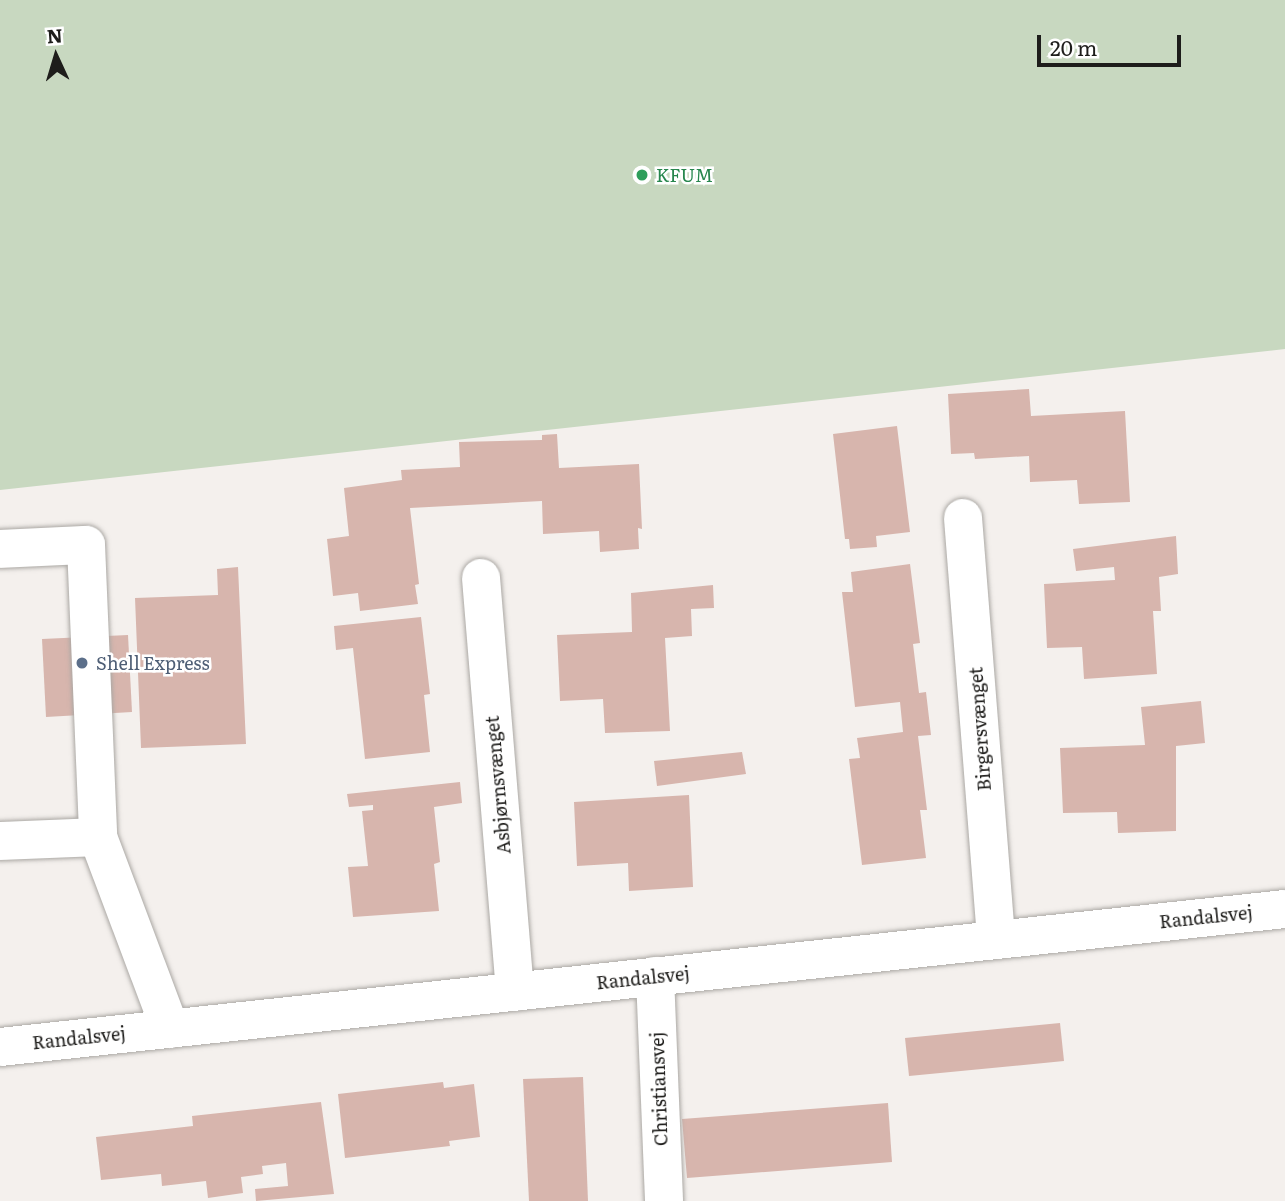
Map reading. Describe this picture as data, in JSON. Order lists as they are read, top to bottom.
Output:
{
  "streets": {
    "street": [
      "Birgersvænget",
      "Asbjørnsvænget",
      "Randalsvej",
      "Christiansvej"
    ]
  },
  "crossings": [
    ["Birgersvænget", "Randalsvej"],
    ["Asbjørnsvænget", "Randalsvej"],
    ["Randalsvej", "Christiansvej"]
  ],
  "places": ["KFUM", "Shell Express"],
  "scale_bar": "20 m",
  "north": "top"
}
